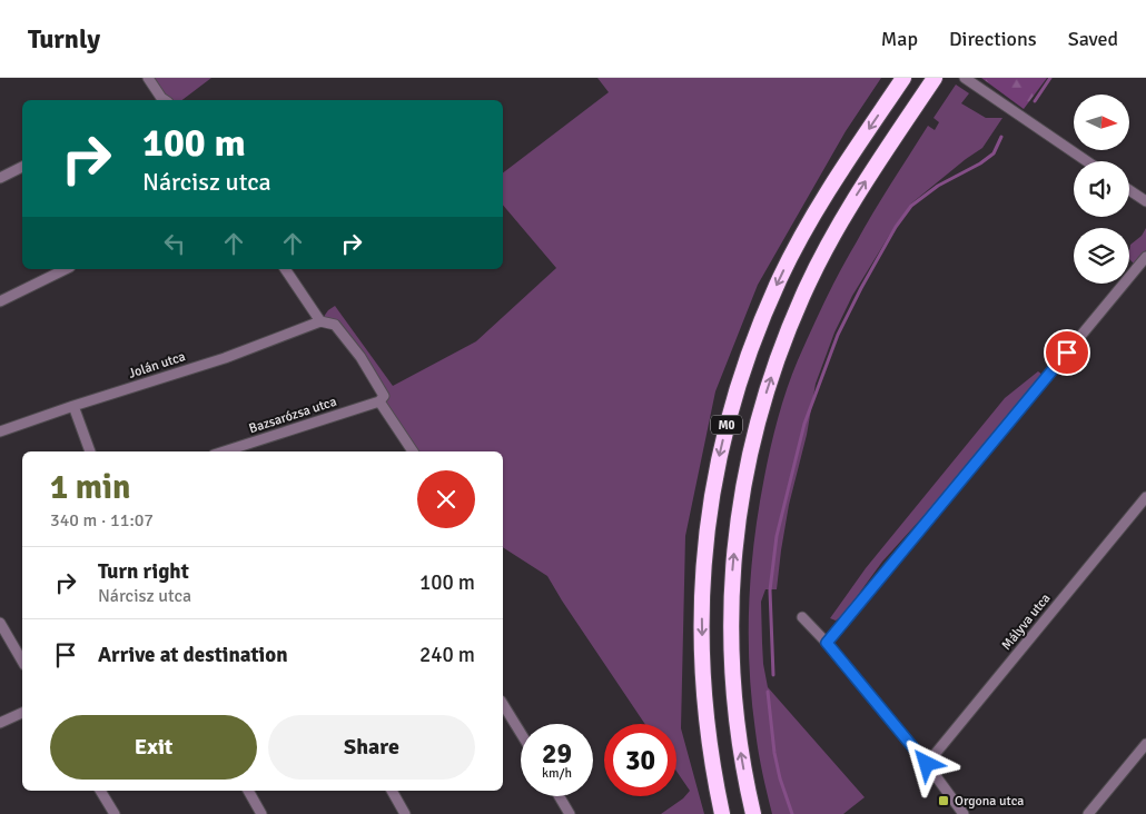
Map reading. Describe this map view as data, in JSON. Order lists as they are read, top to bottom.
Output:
{
  "streets": {
    "highway": ["M0"],
    "street": ["Jolán utca", "Bazsarózsa utca", "Mályva utca"]
  },
  "places": {
    "transit": ["Orgona utca"]
  },
  "north": "right",
  "page": {
    "header": "Turnly",
    "nav": ["Map", "Directions", "Saved"],
    "turn": ["100 m", "Nárcisz utca"],
    "heading": ["1 min", "340 m · 11:07"],
    "list": [
      {
        "name": "Turn right",
        "note": "Nárcisz utca",
        "value": "100 m"
      },
      {
        "name": "Arrive at destination",
        "value": "240 m"
      }
    ],
    "buttons": ["Exit", "Share"],
    "speed": "29 km/h",
    "limit": "30"
  }
}
